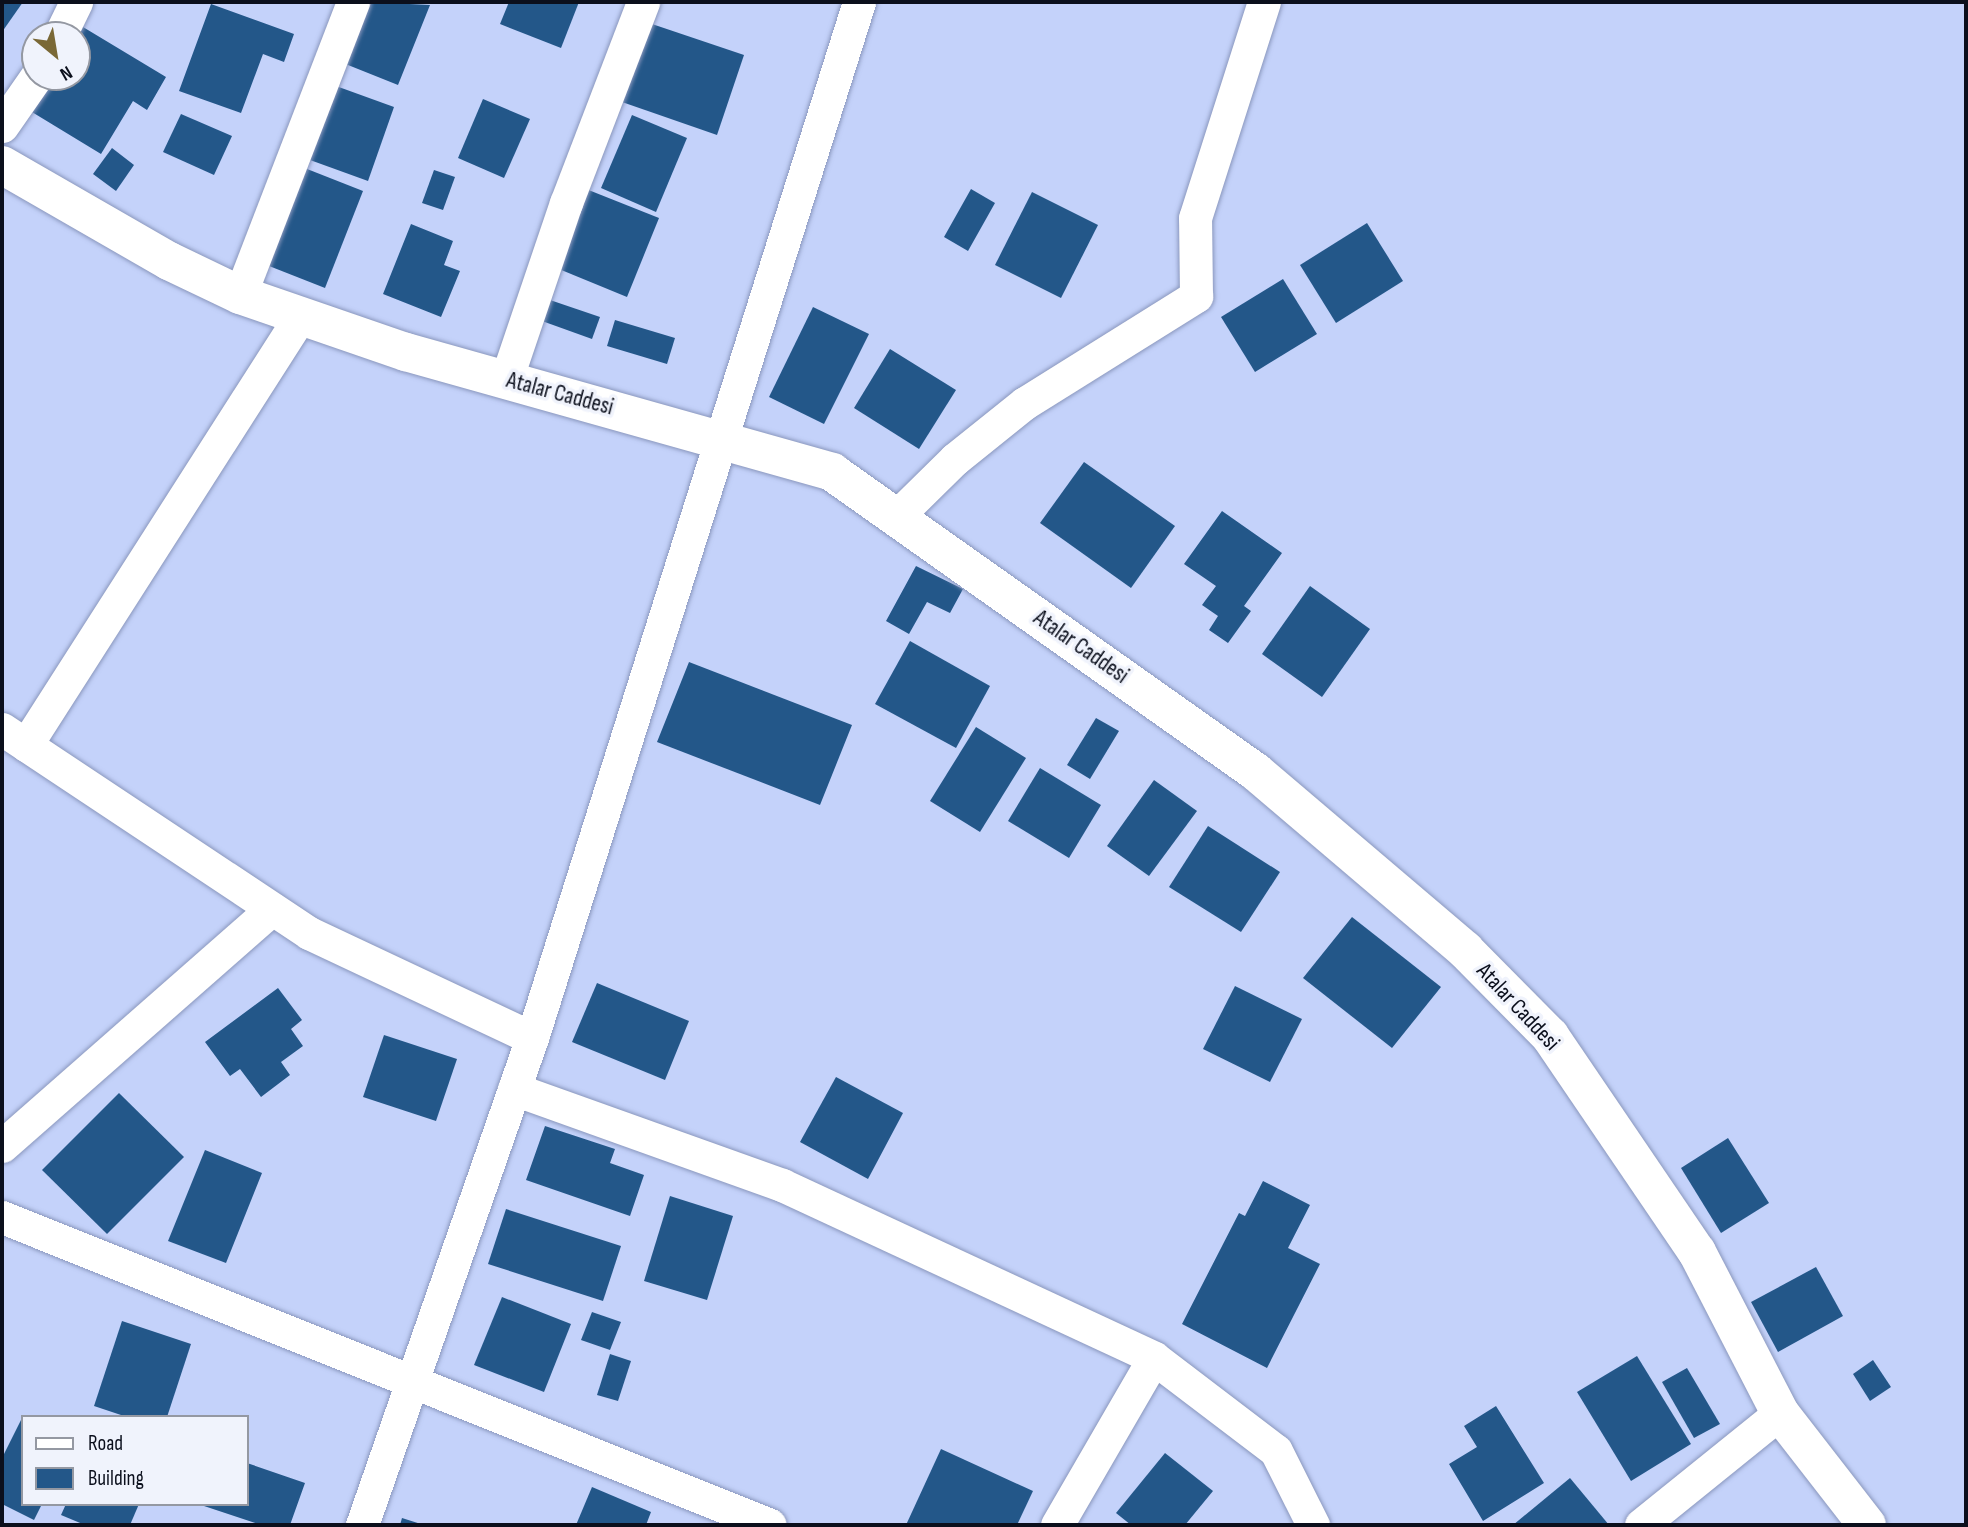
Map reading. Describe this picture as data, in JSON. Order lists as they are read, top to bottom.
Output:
{
  "streets": {
    "street": ["Atalar Caddesi"]
  },
  "legend": ["Road", "Building"],
  "north": "bottom right"
}
